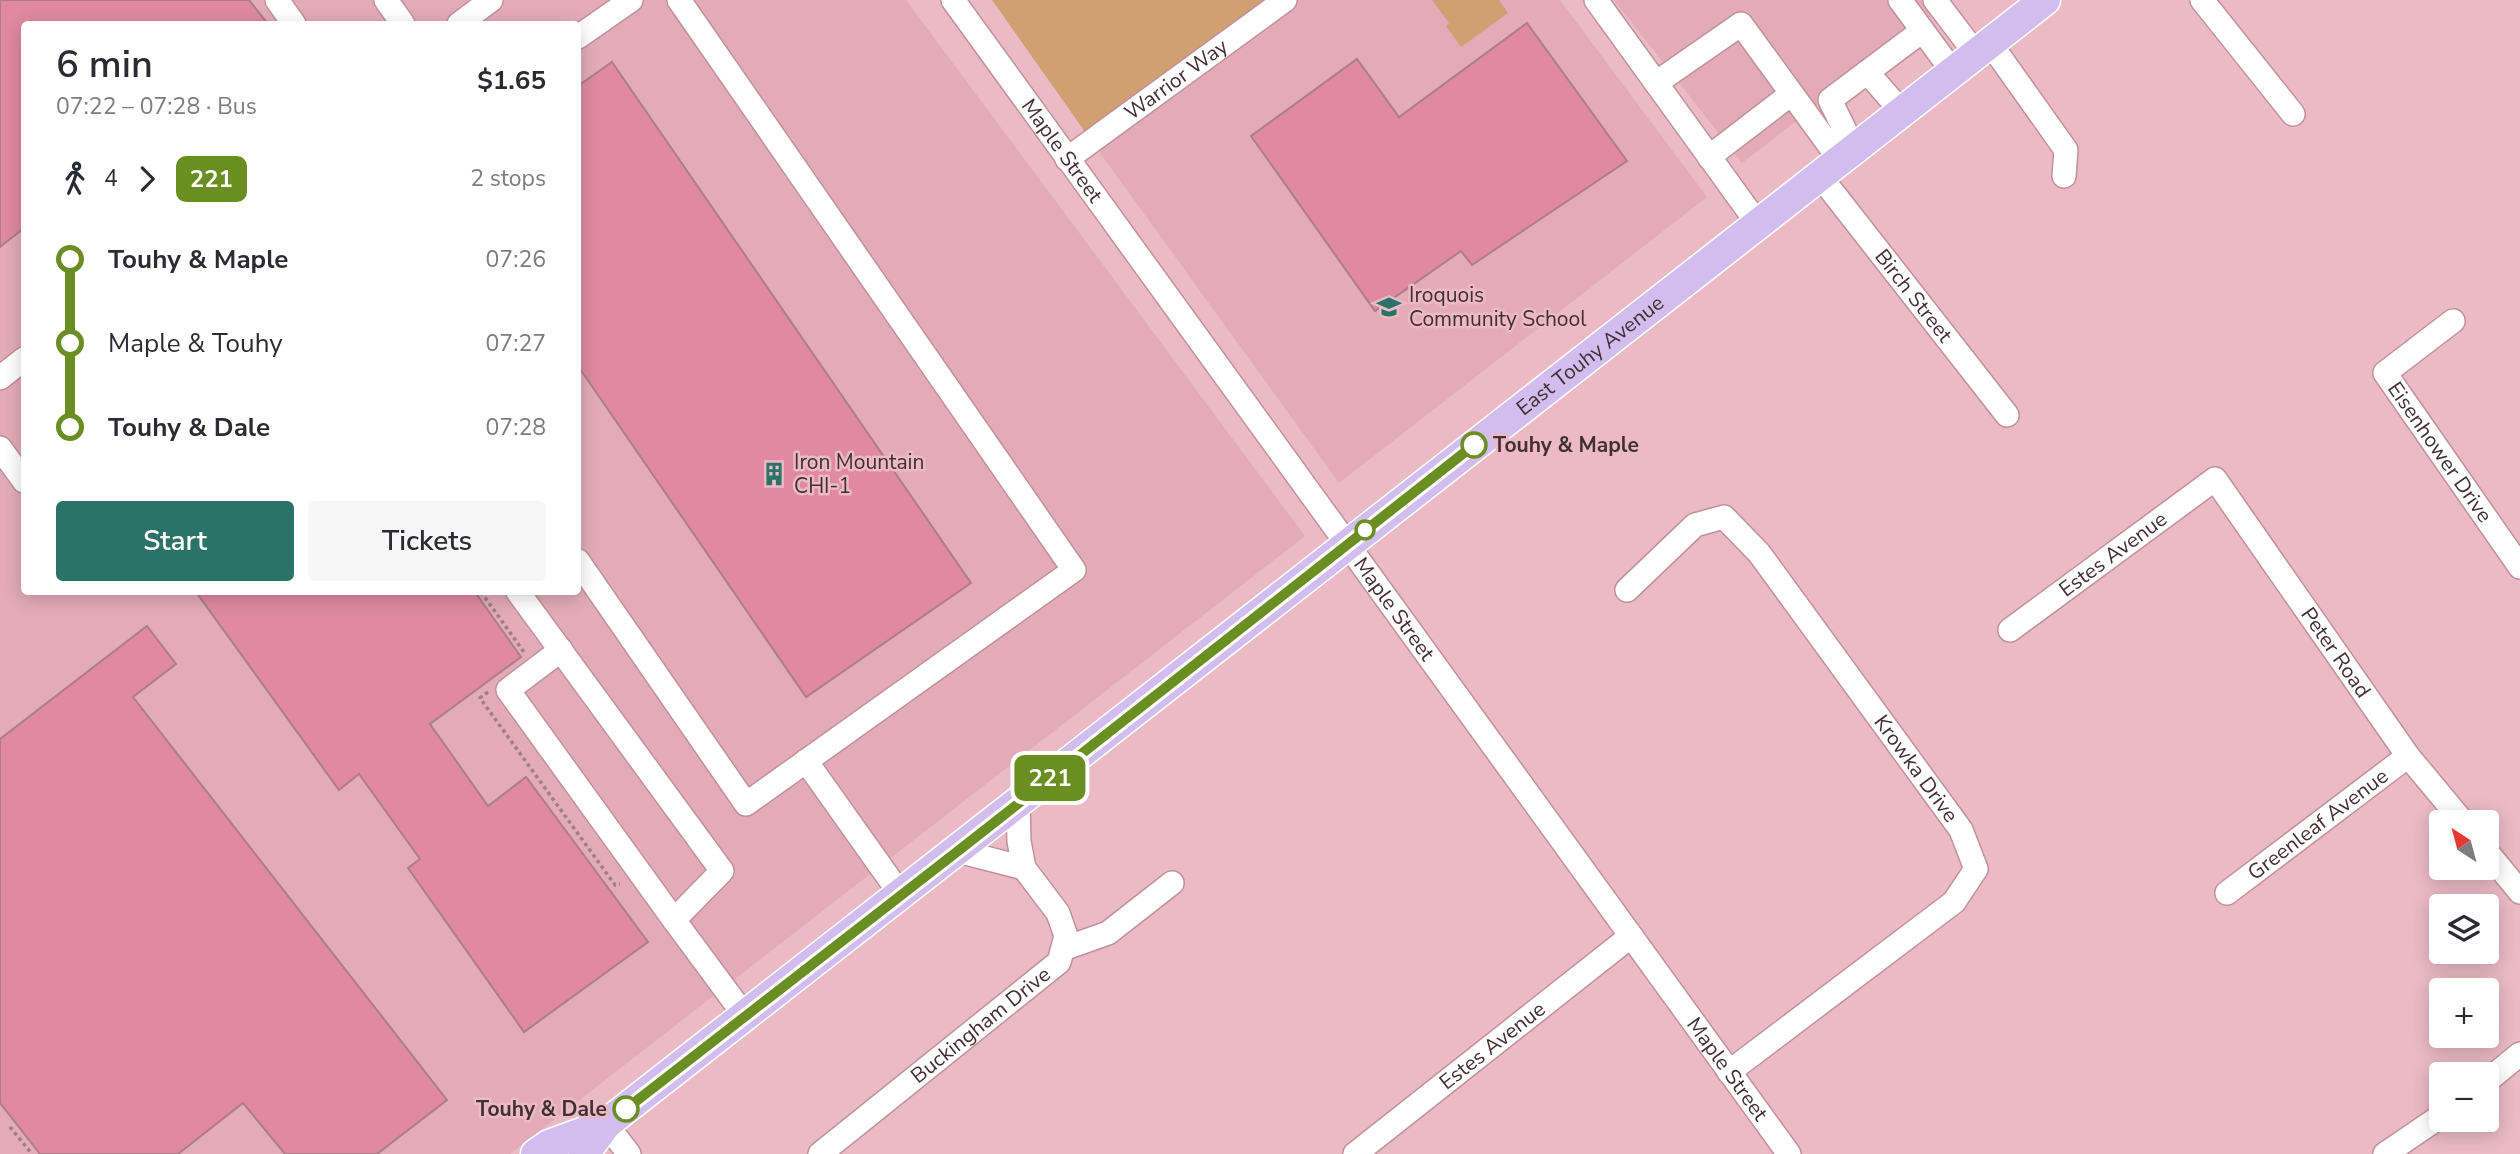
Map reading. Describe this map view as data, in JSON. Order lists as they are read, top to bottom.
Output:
{
  "streets": {
    "main road": ["East Touhy Avenue"],
    "street": [
      "Warrior Way",
      "Maple Street",
      "Birch Street",
      "Eisenhower Drive",
      "Estes Avenue",
      "Peter Road",
      "Krowka Drive",
      "Greenleaf Avenue",
      "Buckingham Drive"
    ]
  },
  "crossings": [
    ["Warrior Way", "Maple Street"],
    ["Maple Street", "East Touhy Avenue"],
    ["Maple Street", "Estes Avenue"],
    ["Maple Street", "Krowka Drive"],
    ["Birch Street", "East Touhy Avenue"],
    ["East Touhy Avenue", "Buckingham Drive"],
    ["Estes Avenue", "Peter Road"],
    ["Peter Road", "Greenleaf Avenue"]
  ],
  "places": {
    "school or university": ["Iroquois Community School"],
    "other": ["Touhy & Maple", "Touhy & Dale"],
    "building": ["Iron Mountain CHI-1"]
  },
  "lines": ["bus line 221"],
  "north": "top left",
  "page": {
    "on_map": "221",
    "heading": ["6 min", "07:22 – 07:28 · Bus", "$1.65"],
    "legs": ["4", "221", "2 stops"],
    "list": [
      {
        "name": "Touhy & Maple",
        "value": "07:26"
      },
      {
        "name": "Maple & Touhy",
        "value": "07:27"
      },
      {
        "name": "Touhy & Dale",
        "value": "07:28"
      }
    ],
    "buttons": ["Start", "Tickets"],
    "map_buttons": ["+", "−"]
  }
}
